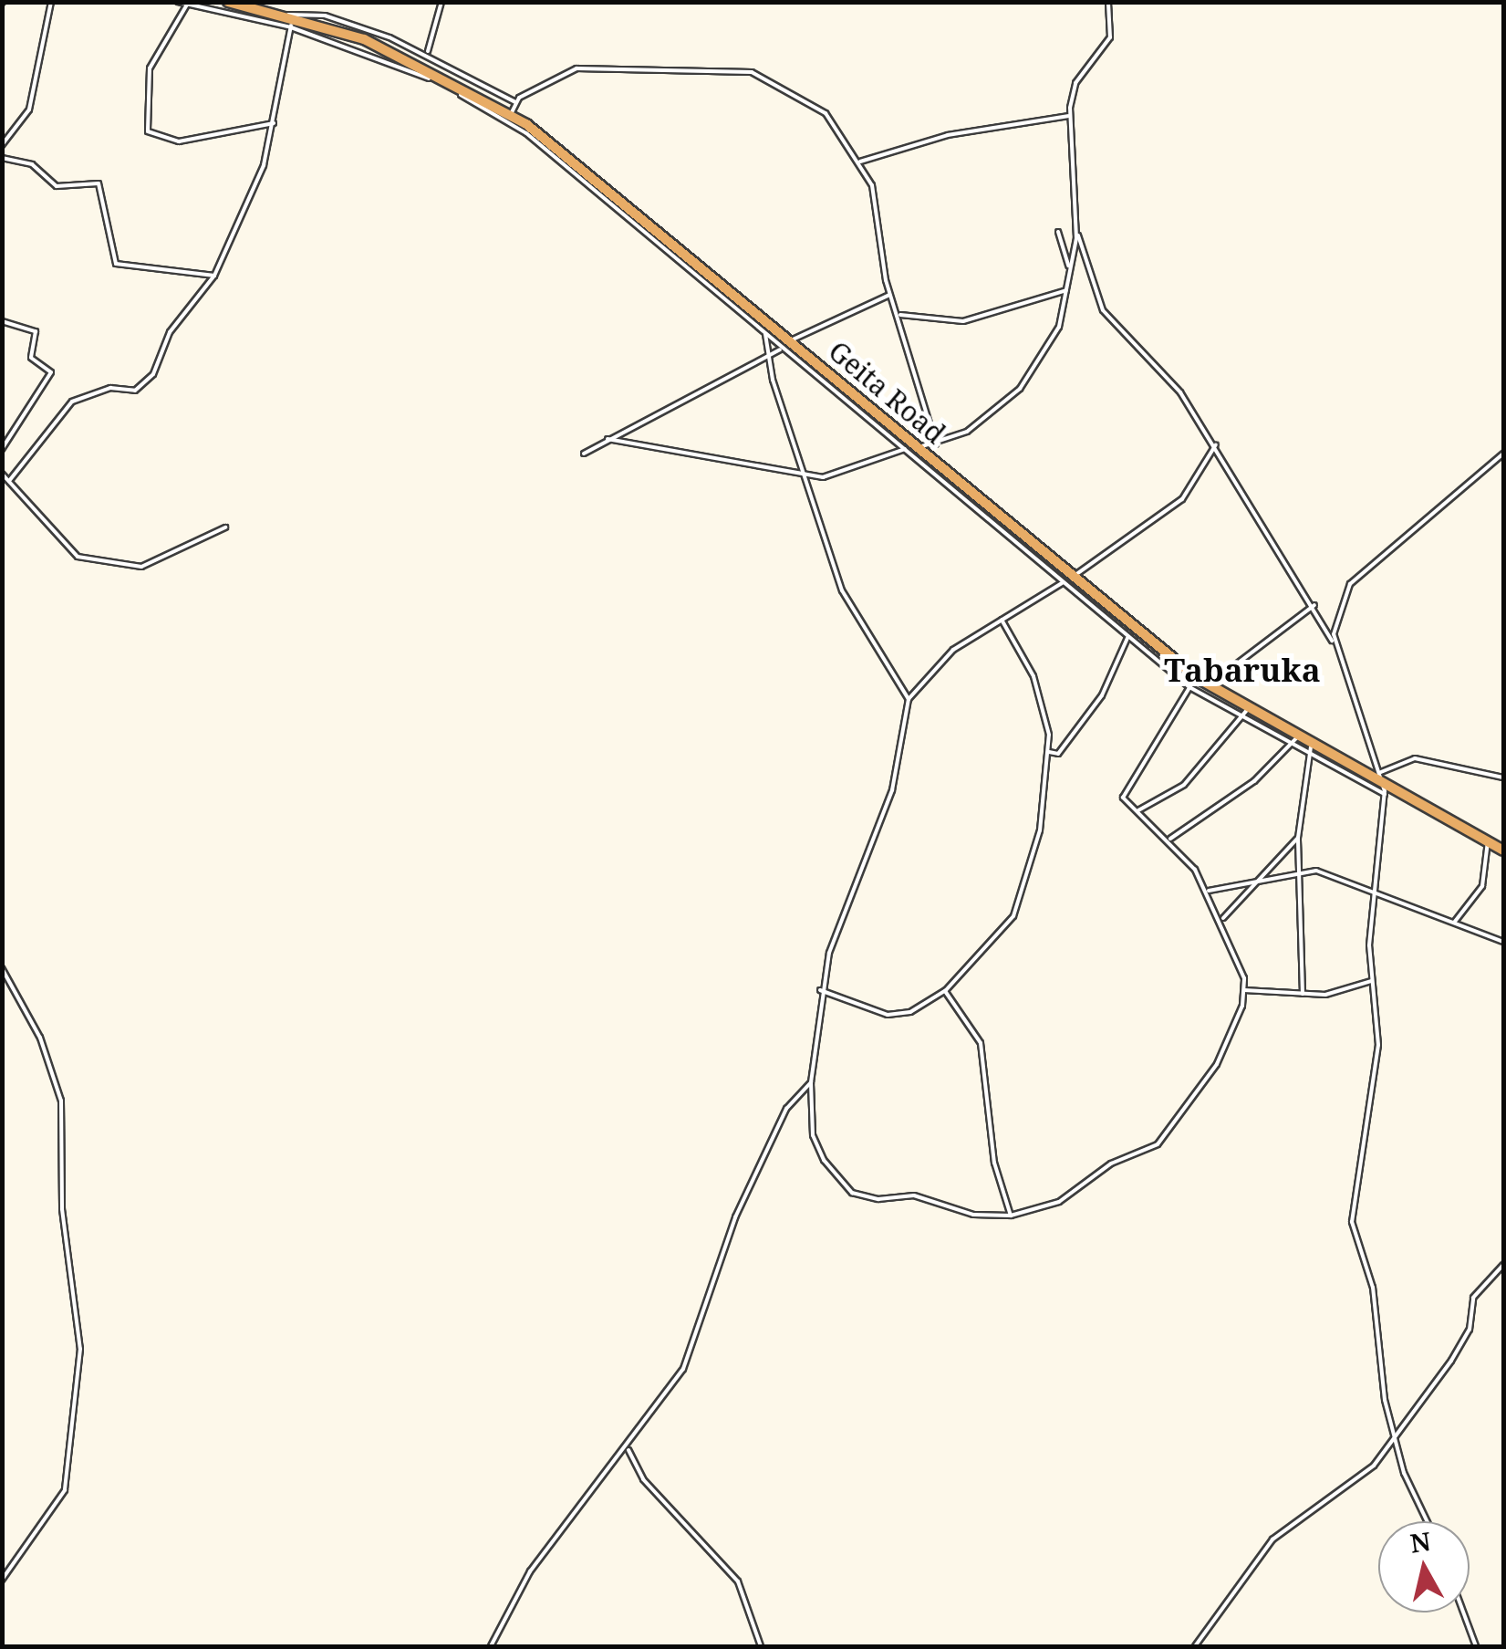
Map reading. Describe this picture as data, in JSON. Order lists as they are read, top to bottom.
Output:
{
  "streets": {
    "highway": ["Geita Road"]
  },
  "districts": ["Tabaruka"],
  "north": "top"
}
